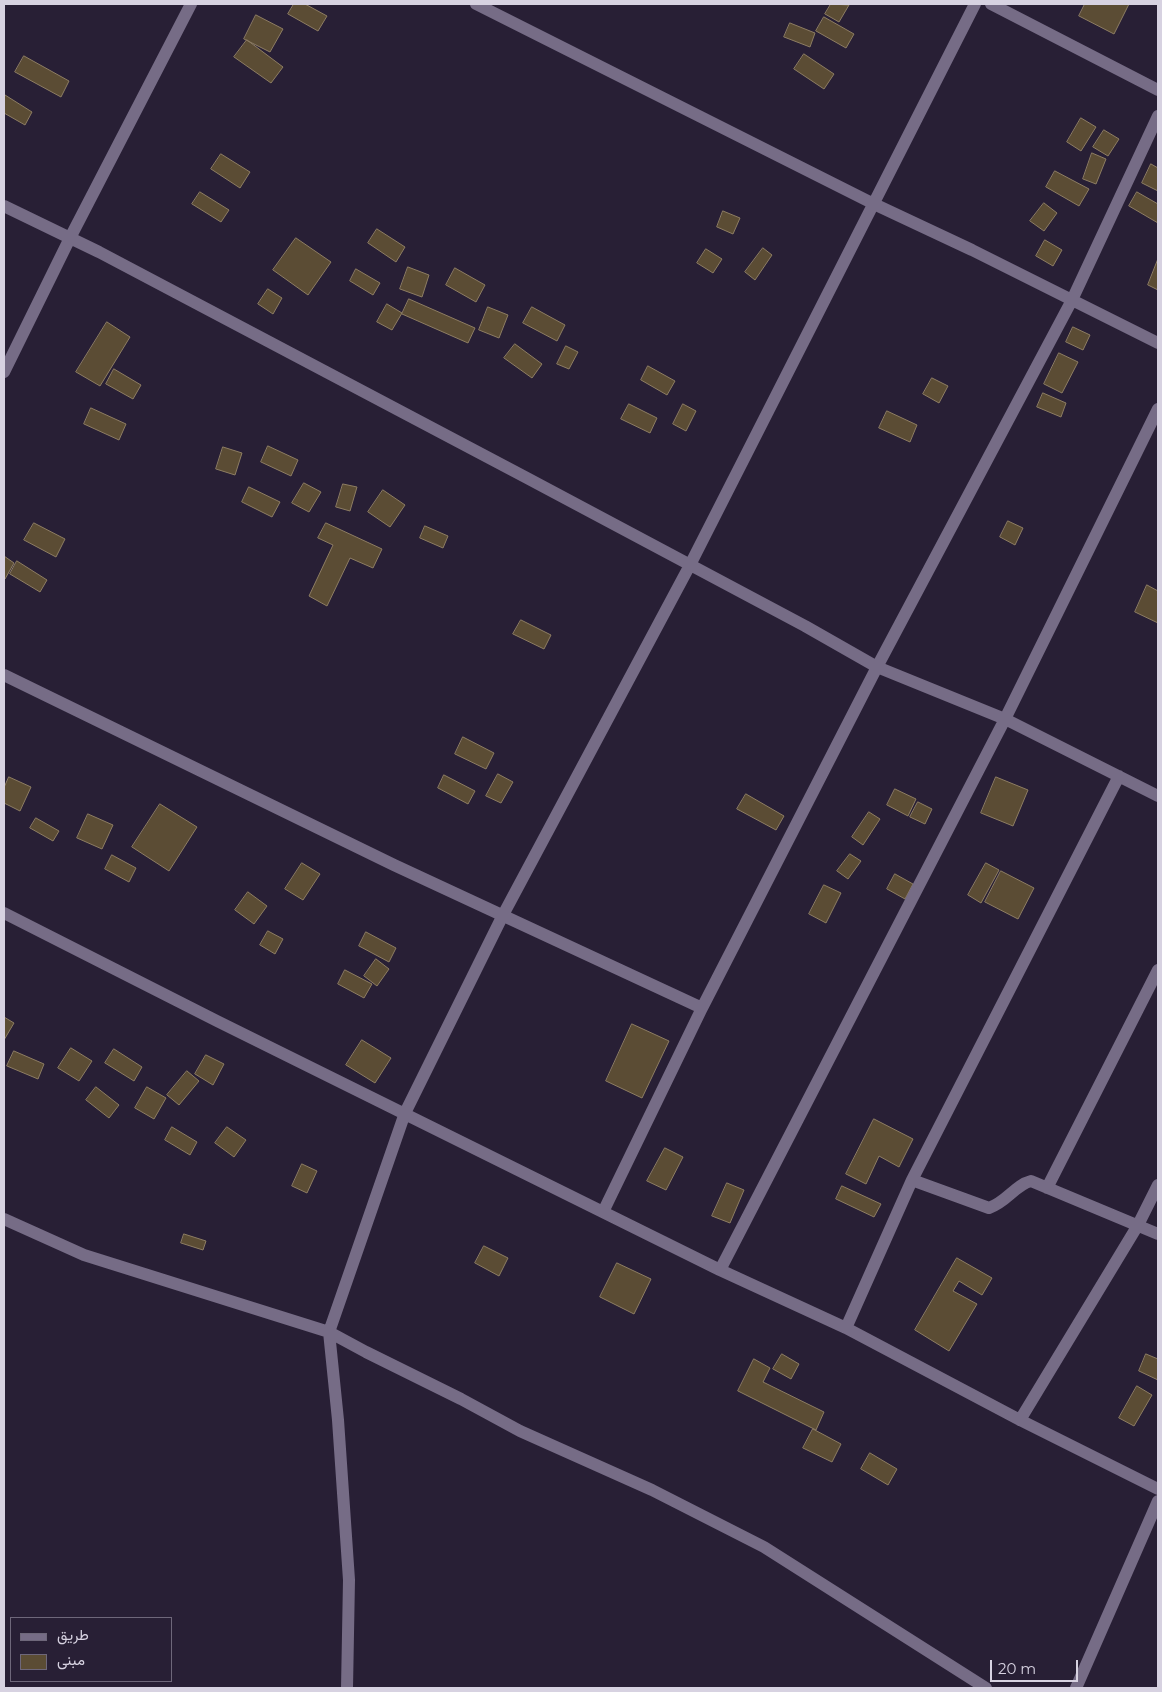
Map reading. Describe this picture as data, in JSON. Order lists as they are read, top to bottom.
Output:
{
  "legend": ["طريق", "مبنى"],
  "scale_bar": "20 m"
}
